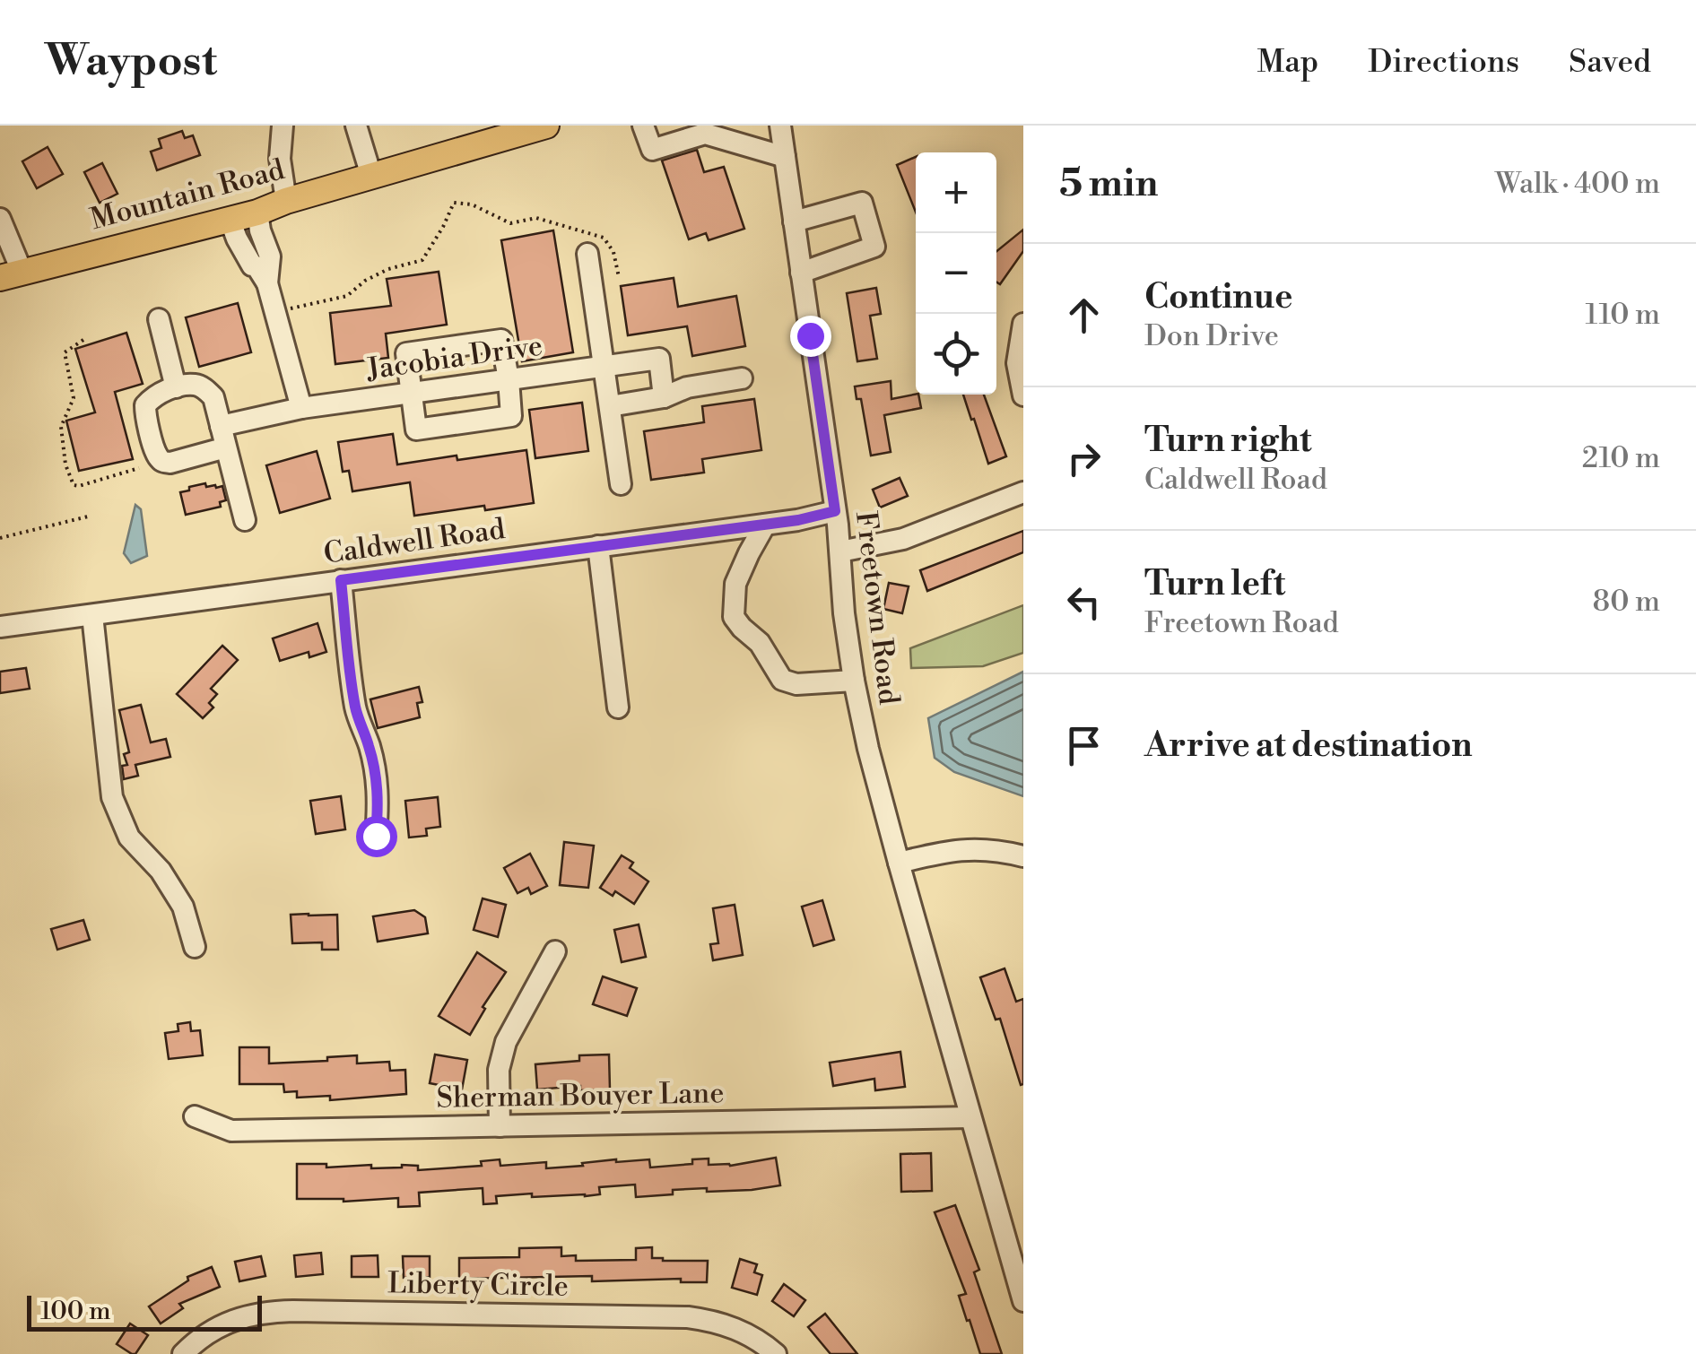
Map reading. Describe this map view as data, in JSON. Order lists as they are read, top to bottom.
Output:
{
  "streets": {
    "main road": ["Mountain Road"],
    "street": [
      "Jacobia Drive",
      "Caldwell Road",
      "Freetown Road",
      "Sherman Bouyer Lane",
      "Liberty Circle"
    ]
  },
  "crossings": [
    ["Caldwell Road", "Freetown Road"],
    ["Freetown Road", "Sherman Bouyer Lane"]
  ],
  "scale_bar": "100 m",
  "page": {
    "header": "Waypost",
    "nav": ["Map", "Directions", "Saved"],
    "heading": ["5 min", "Walk · 400 m"],
    "map_buttons": ["+", "−"],
    "list": [
      ["Continue", "Don Drive", "110 m"],
      ["Turn right", "Caldwell Road", "210 m"],
      ["Turn left", "Freetown Road", "80 m"],
      "Arrive at destination"
    ],
    "scale": "100 m"
  }
}
